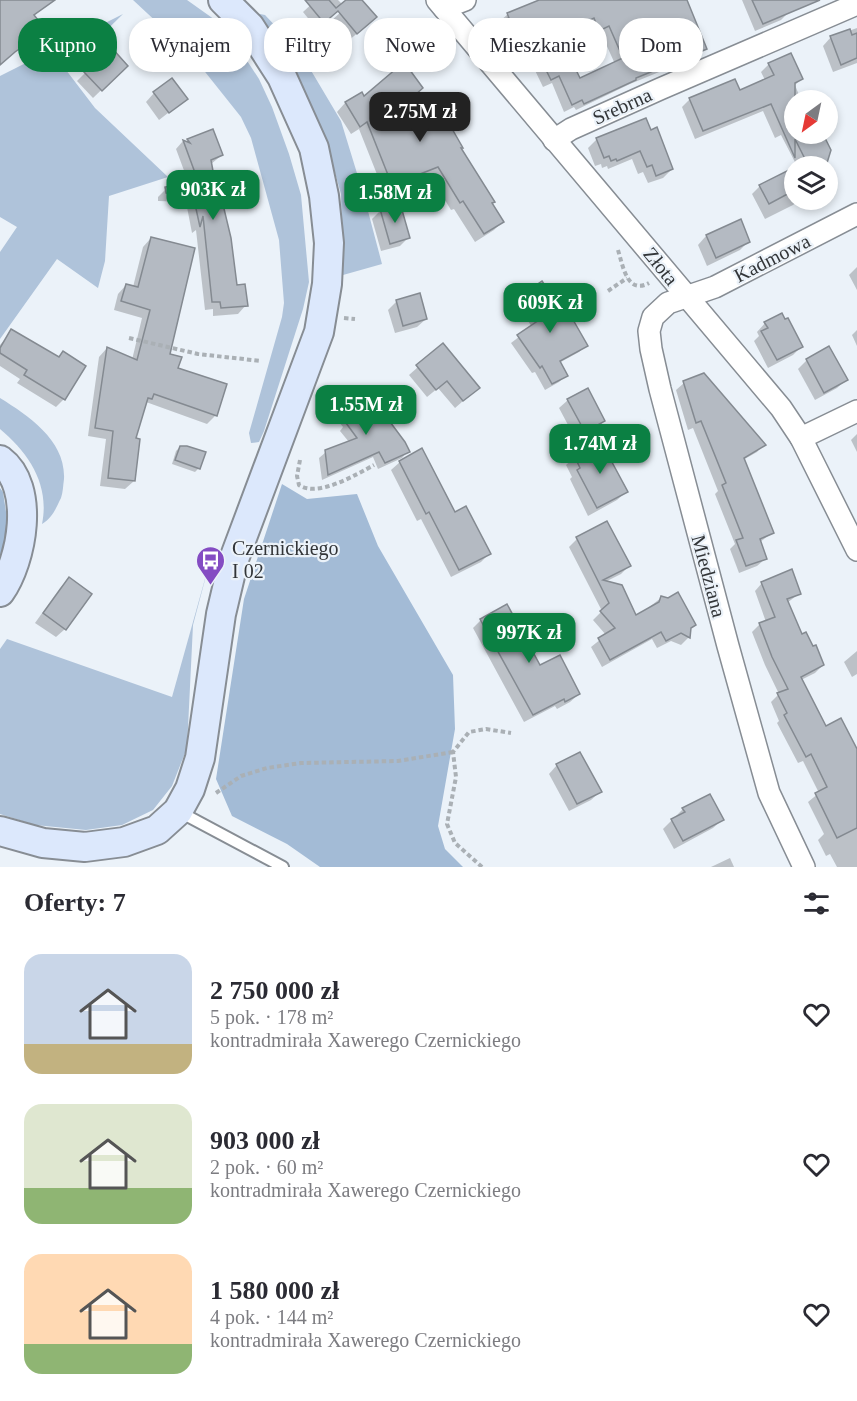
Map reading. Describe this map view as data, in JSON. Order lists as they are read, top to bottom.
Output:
{
  "streets": {
    "street": [
      "Srebrna",
      "Kadmowa",
      "Złota",
      "Miedziana"
    ]
  },
  "crossings": [
    ["Srebrna", "Złota"],
    ["Kadmowa", "Złota"],
    ["Kadmowa", "Miedziana"],
    ["Złota", "Miedziana"]
  ],
  "places": {
    "bus stop": ["Czernickiego I 02"]
  },
  "north": "bottom left",
  "page": {
    "chip": [
      "Kupno",
      "Wynajem",
      "Filtry",
      "Nowe",
      "Mieszkanie",
      "Dom"
    ],
    "price": [
      "2.75M zł",
      "903K zł",
      "1.58M zł",
      "609K zł",
      "1.55M zł",
      "1.74M zł",
      "997K zł"
    ],
    "heading": "Oferty: 7",
    "list": [
      {
        "name": "2 750 000 zł",
        "note": "5 pok. · 178 m² · kontradmirała Xawerego Czernickiego"
      },
      {
        "name": "903 000 zł",
        "note": "2 pok. · 60 m² · kontradmirała Xawerego Czernickiego"
      },
      {
        "name": "1 580 000 zł",
        "note": "4 pok. · 144 m² · kontradmirała Xawerego Czernickiego"
      }
    ]
  }
}
